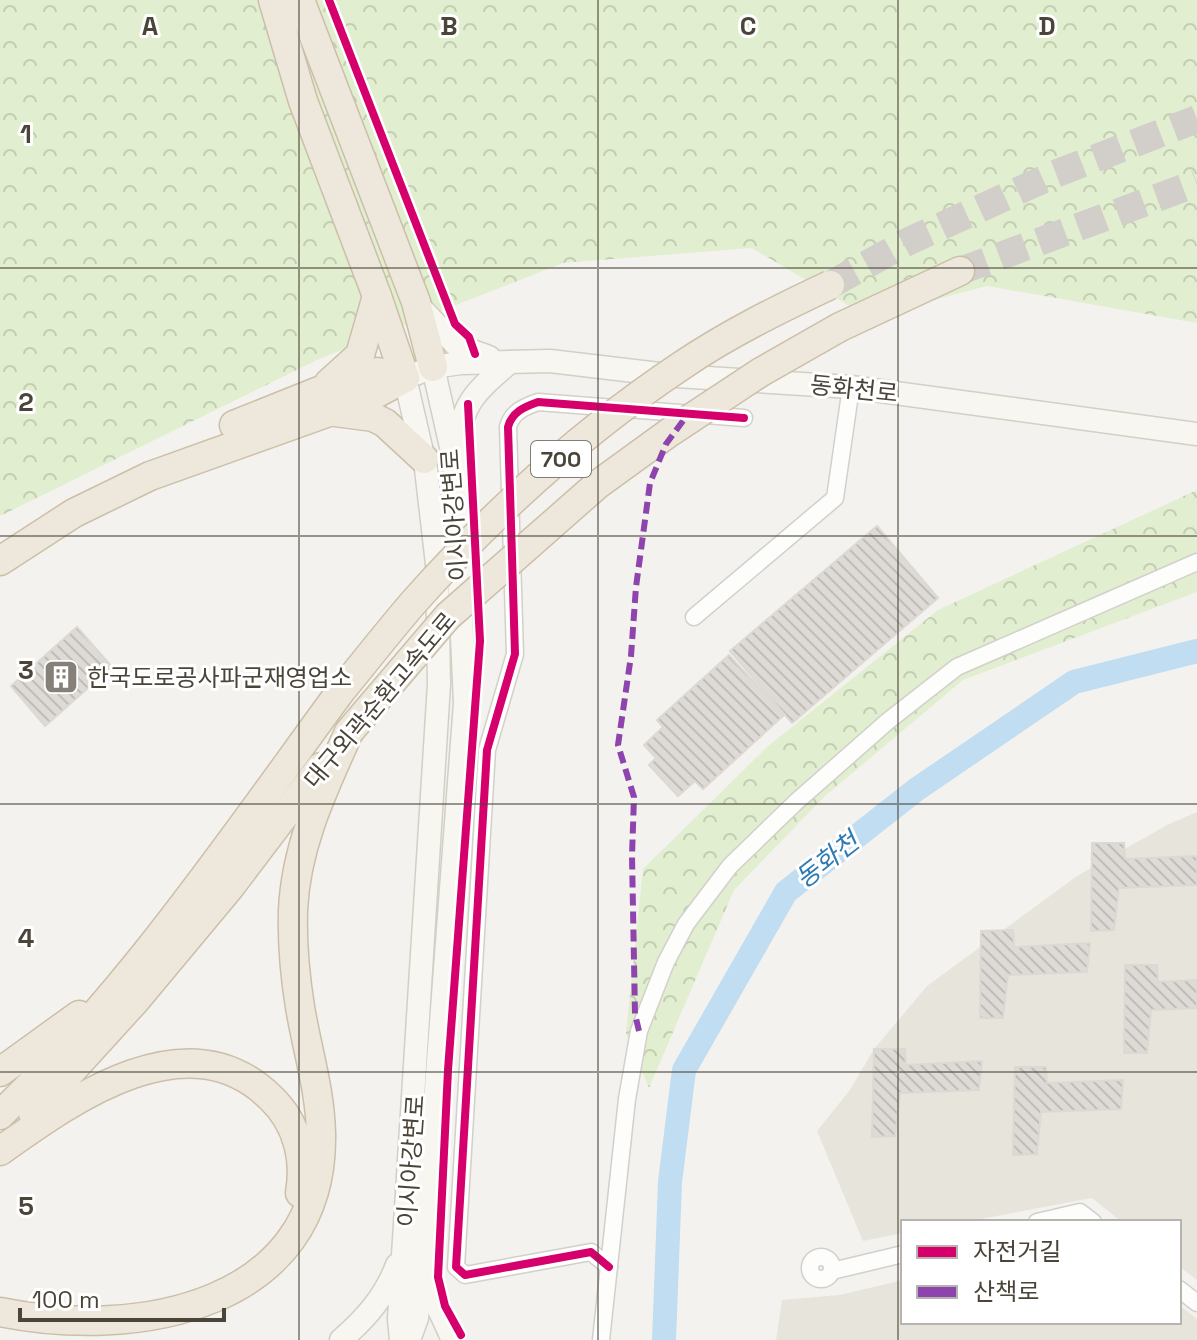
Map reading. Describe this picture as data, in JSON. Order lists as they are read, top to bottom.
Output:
{
  "streets": {
    "highway": ["700", "이시아강변로", "대구외곽순환고속도로"],
    "main road": ["동화천로"]
  },
  "crossings": [
    ["동화천로", "이시아강변로"]
  ],
  "water": ["동화천"],
  "places": {
    "building": ["한국도로공사파군재영업소"]
  },
  "legend": ["자전거길", "산책로"],
  "scale_bar": "100 m",
  "grid": {
    "columns": [
      "A",
      "B",
      "C",
      "D"
    ],
    "rows": [
      "1",
      "2",
      "3",
      "4",
      "5"
    ]
  }
}
